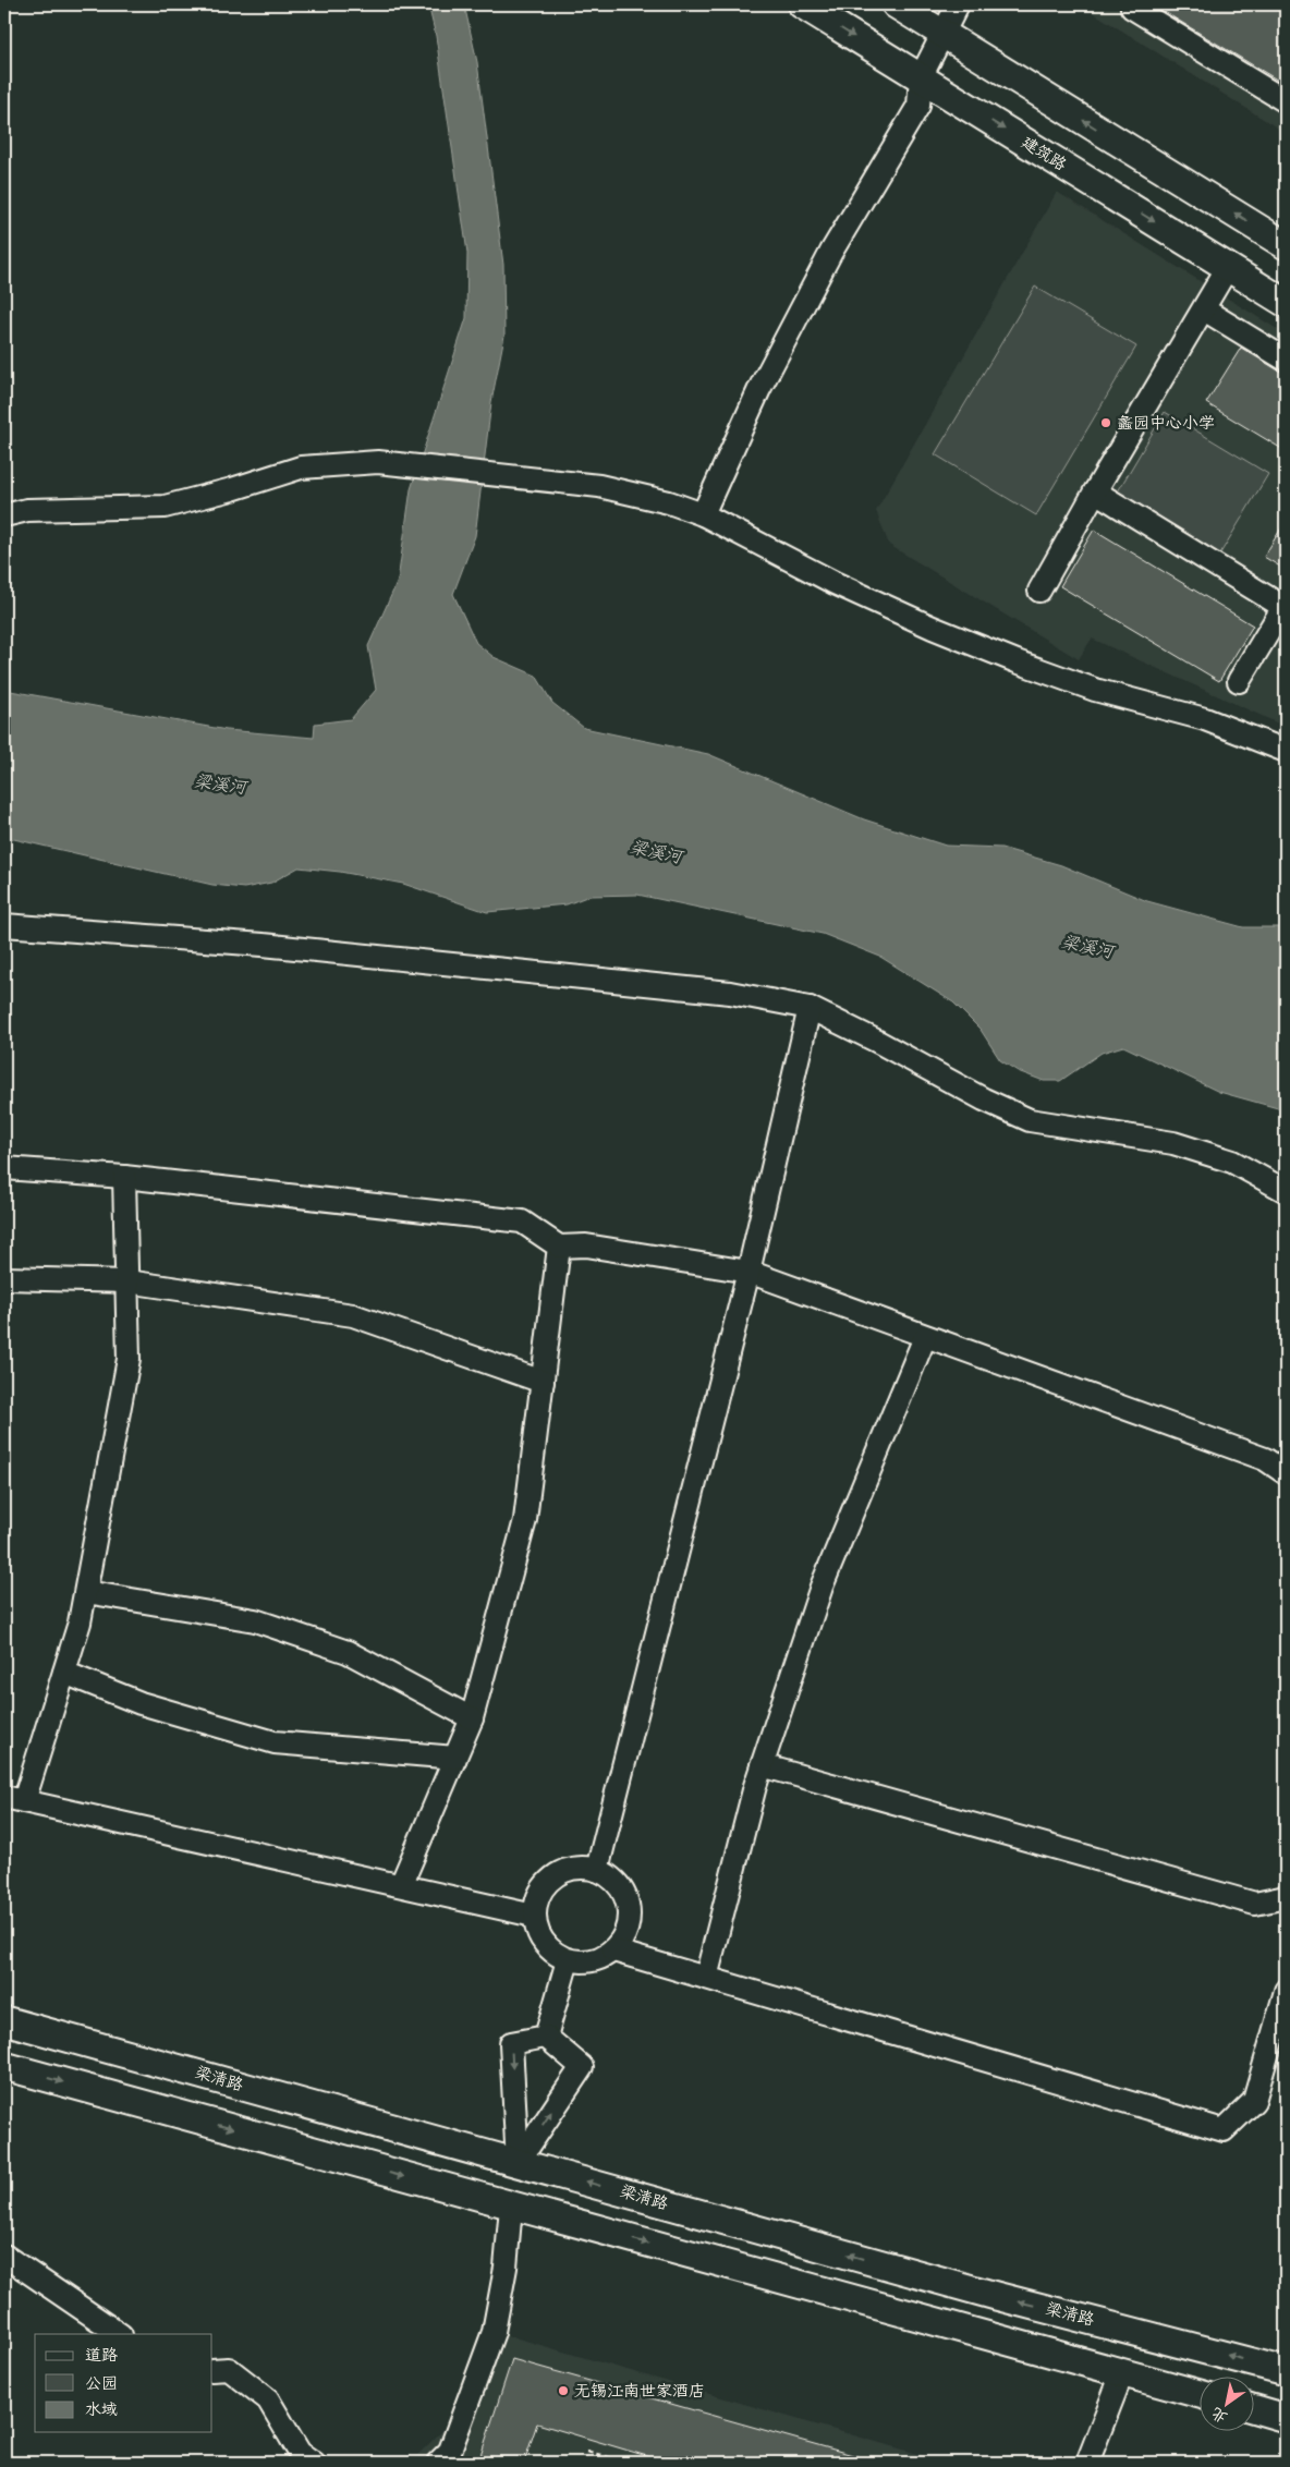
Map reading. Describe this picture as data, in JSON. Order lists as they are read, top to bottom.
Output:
{
  "streets": {
    "main road": ["建筑路", "梁清路"]
  },
  "water": ["梁溪河"],
  "places": ["蠡园中心小学", "无锡江南世家酒店"],
  "legend": ["道路", "公园", "水域"],
  "north": "bottom left"
}
